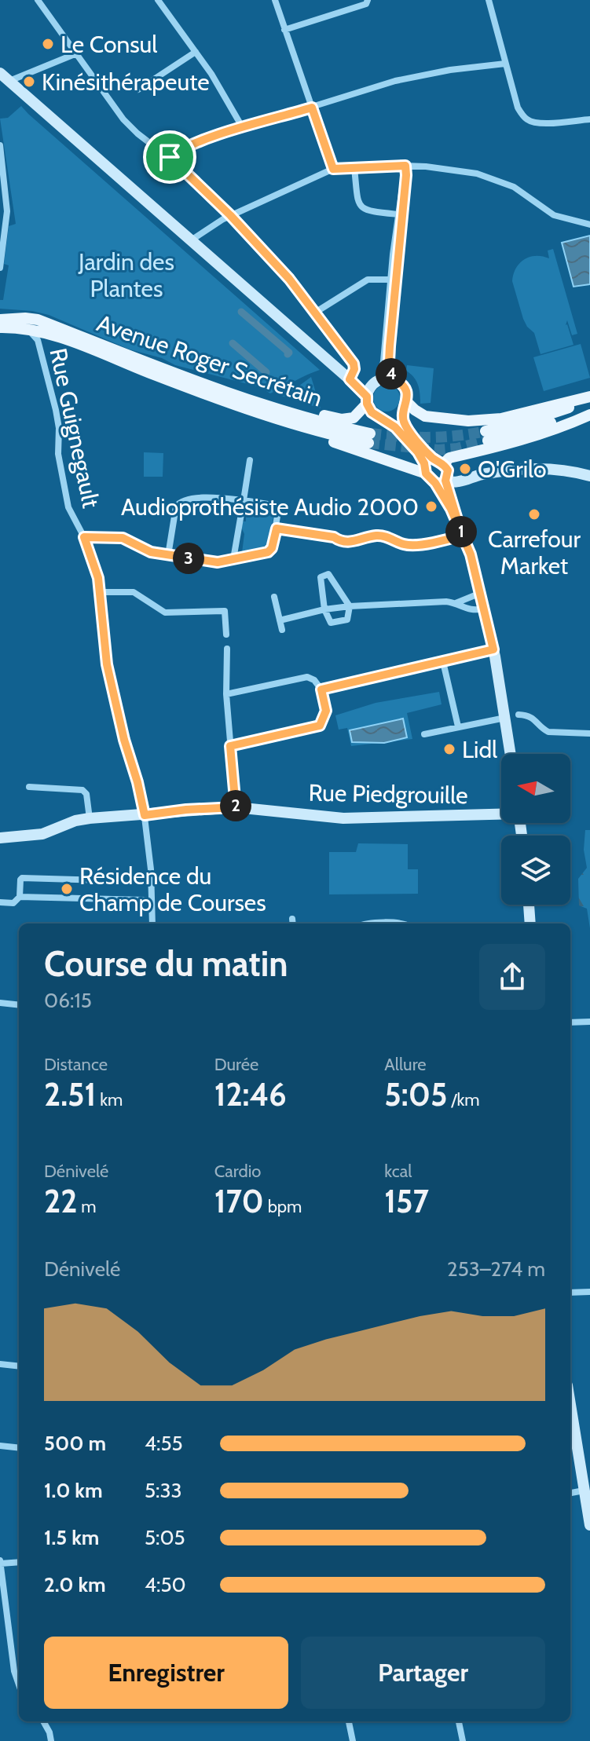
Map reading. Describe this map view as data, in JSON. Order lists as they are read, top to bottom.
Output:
{
  "streets": {
    "main road": ["Avenue Roger Secrétain"],
    "street": ["Rue Guignegault", "Rue Piedgrouille"]
  },
  "crossings": [
    ["Avenue Roger Secrétain", "Rue Guignegault"],
    ["Rue Guignegault", "Rue Piedgrouille"]
  ],
  "parks": ["Jardin des Plantes"],
  "places": [
    "Le Consul",
    "Kinésithérapeute",
    "O'Grilo",
    "Audioprothésiste Audio 2000",
    "Carrefour Market",
    "Lidl",
    "Résidence du Champ de Courses"
  ],
  "north": "left",
  "page": {
    "pins": [
      "4",
      "1",
      "3",
      "2"
    ],
    "heading": ["Course du matin", "06:15"],
    "stats": [
      ["Distance", "2.51 km"],
      ["Durée", "12:46"],
      ["Allure", "5:05 /km"],
      ["Dénivelé", "22 m"],
      ["Cardio", "170 bpm"],
      ["kcal", "157"]
    ],
    "chart": ["Dénivelé", "253–274 m"],
    "list": [
      {
        "name": "500 m",
        "note": "4:55"
      },
      {
        "name": "1.0 km",
        "note": "5:33"
      },
      {
        "name": "1.5 km",
        "note": "5:05"
      },
      {
        "name": "2.0 km",
        "note": "4:50"
      }
    ],
    "buttons": ["Enregistrer", "Partager"]
  }
}
